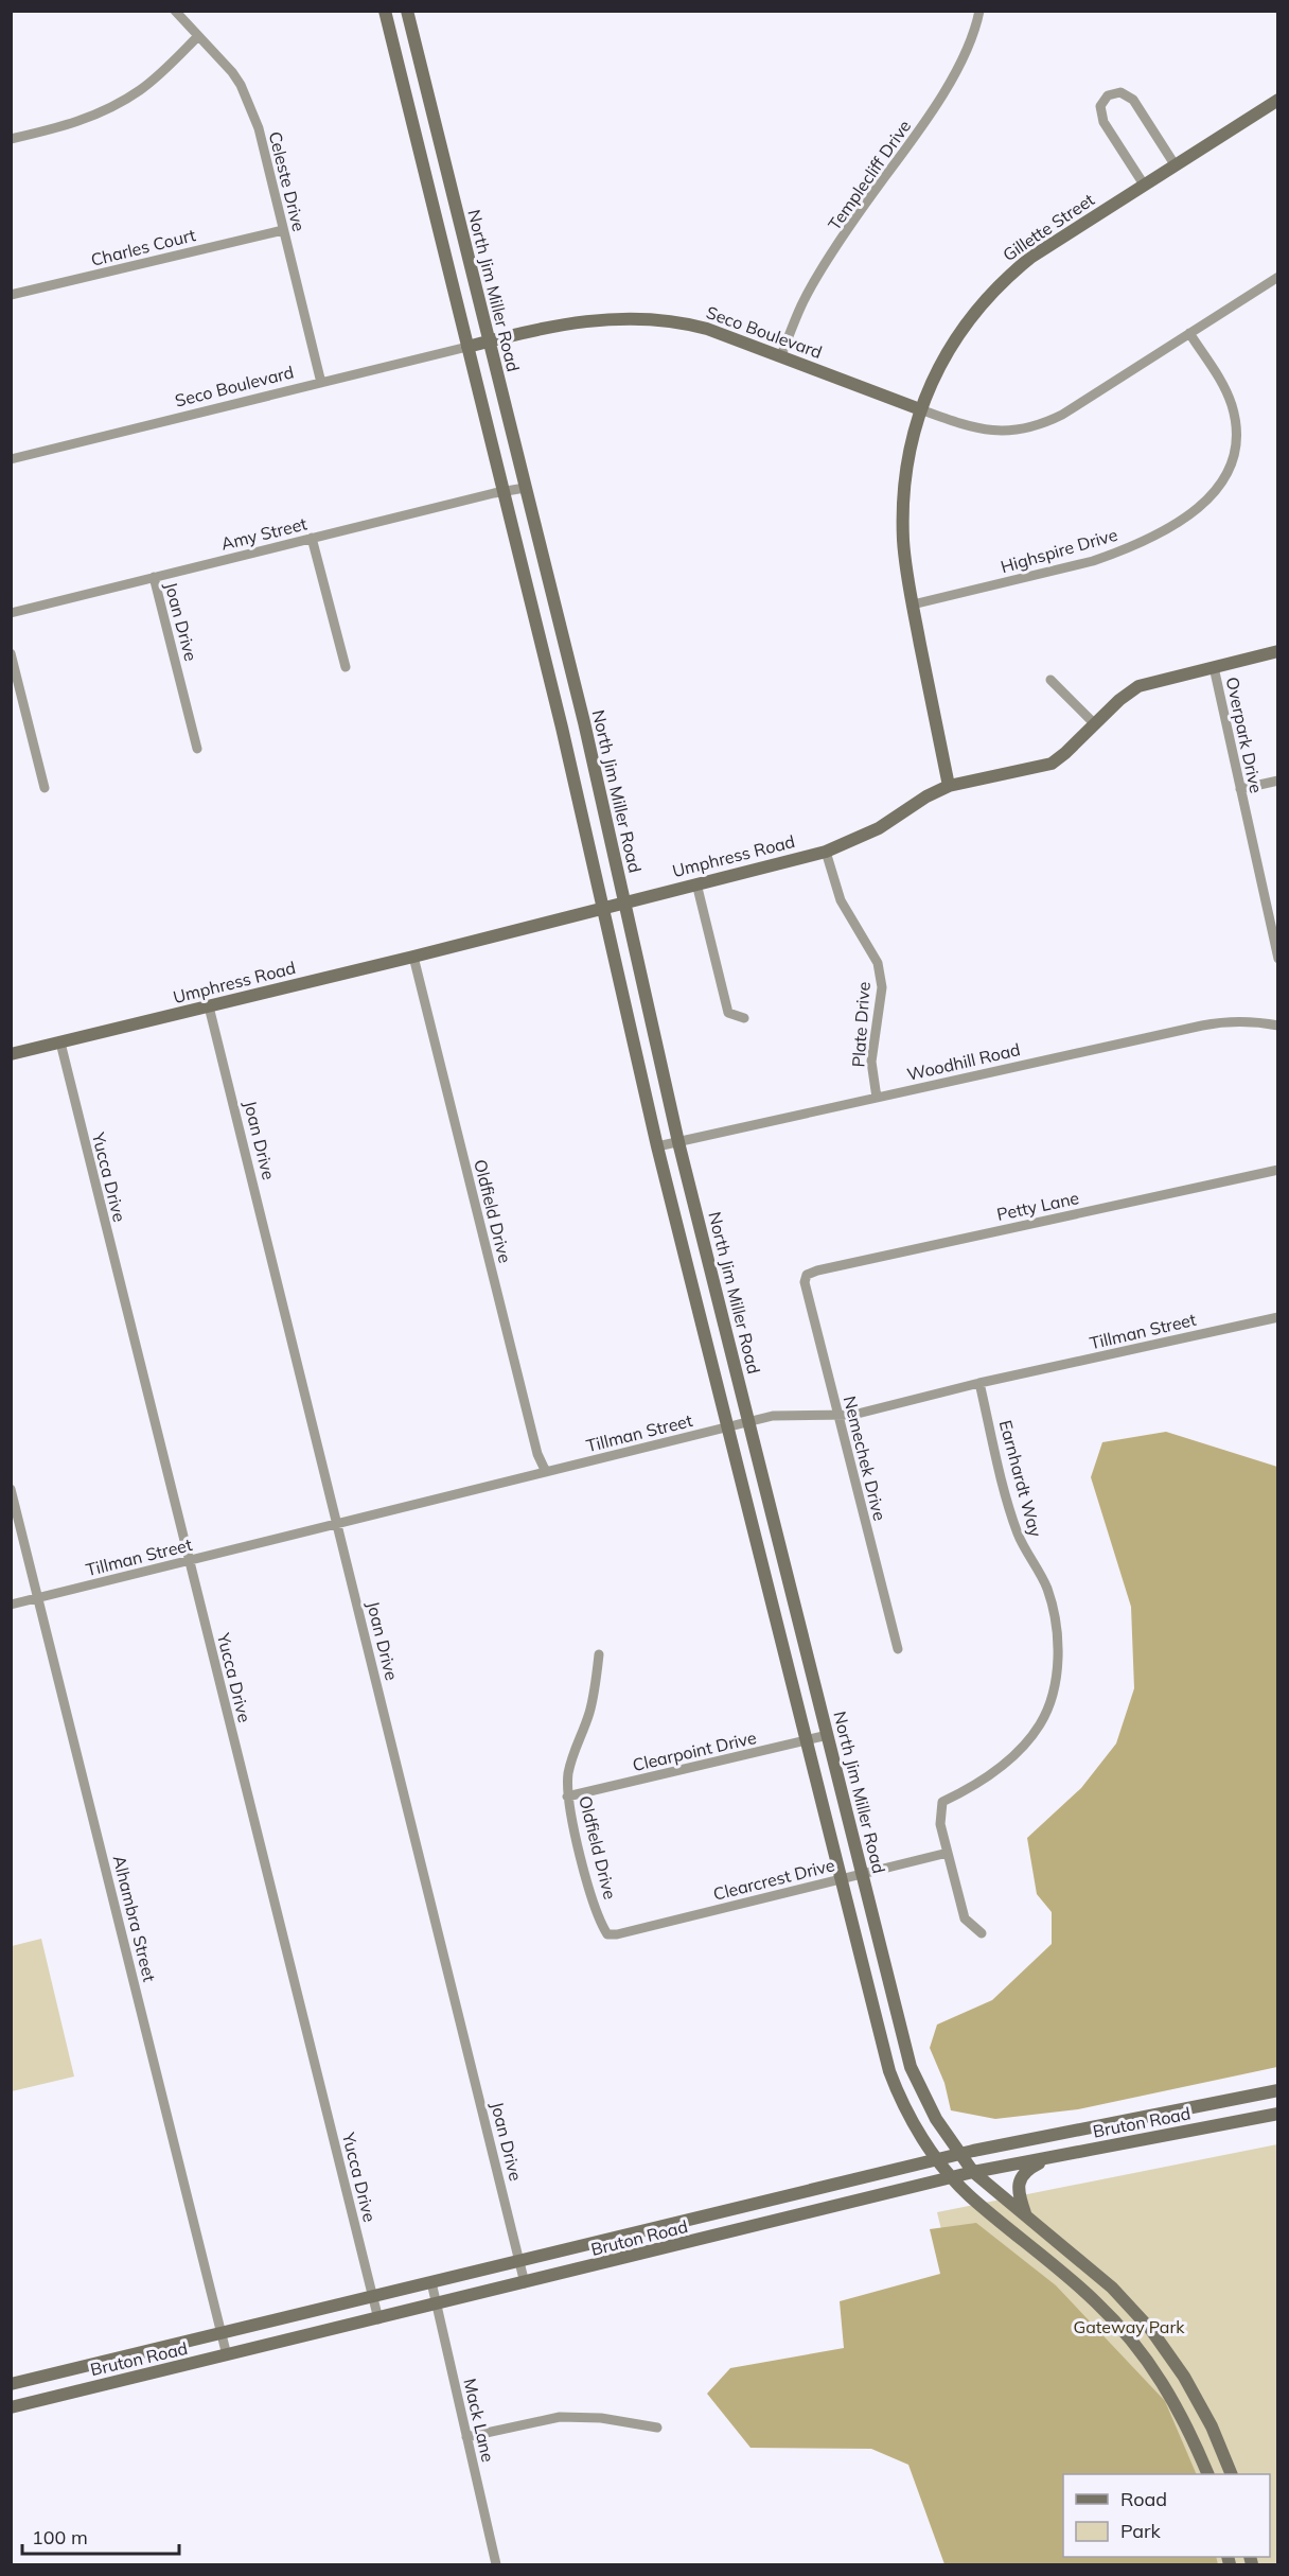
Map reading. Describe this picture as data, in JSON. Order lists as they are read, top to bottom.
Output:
{
  "streets": {
    "main road": [
      "Gillette Street",
      "North Jim Miller Road",
      "Seco Boulevard",
      "Umphress Road",
      "Bruton Road"
    ],
    "street": [
      "Templecliff Drive",
      "Celeste Drive",
      "Charles Court",
      "Amy Street",
      "Highspire Drive",
      "Joan Drive",
      "Overpark Drive",
      "Plate Drive",
      "Woodhill Road",
      "Yucca Drive",
      "Petty Lane",
      "Oldfield Drive",
      "Tillman Street",
      "Nemechek Drive",
      "Earnhardt Way",
      "Clearpoint Drive",
      "Clearcrest Drive",
      "Alhambra Street",
      "Mack Lane"
    ]
  },
  "crossings": [
    ["Templecliff Drive", "Seco Boulevard"],
    ["Celeste Drive", "Charles Court"],
    ["Celeste Drive", "Seco Boulevard"],
    ["Gillette Street", "Seco Boulevard"],
    ["Gillette Street", "Highspire Drive"],
    ["Gillette Street", "Umphress Road"],
    ["North Jim Miller Road", "Seco Boulevard"],
    ["North Jim Miller Road", "Amy Street"],
    ["North Jim Miller Road", "Umphress Road"],
    ["North Jim Miller Road", "Woodhill Road"],
    ["North Jim Miller Road", "Tillman Street"],
    ["North Jim Miller Road", "Clearpoint Drive"],
    ["North Jim Miller Road", "Clearcrest Drive"],
    ["North Jim Miller Road", "Bruton Road"],
    ["Seco Boulevard", "Highspire Drive"],
    ["Amy Street", "Joan Drive"],
    ["Joan Drive", "Umphress Road"],
    ["Joan Drive", "Tillman Street"],
    ["Joan Drive", "Bruton Road"],
    ["Overpark Drive", "Umphress Road"],
    ["Umphress Road", "Plate Drive"],
    ["Umphress Road", "Yucca Drive"],
    ["Umphress Road", "Oldfield Drive"],
    ["Plate Drive", "Woodhill Road"],
    ["Yucca Drive", "Tillman Street"],
    ["Yucca Drive", "Bruton Road"],
    ["Petty Lane", "Nemechek Drive"],
    ["Oldfield Drive", "Tillman Street"],
    ["Oldfield Drive", "Clearpoint Drive"],
    ["Oldfield Drive", "Clearcrest Drive"],
    ["Tillman Street", "Nemechek Drive"],
    ["Tillman Street", "Earnhardt Way"],
    ["Tillman Street", "Alhambra Street"],
    ["Earnhardt Way", "Clearcrest Drive"],
    ["Alhambra Street", "Bruton Road"],
    ["Bruton Road", "Mack Lane"]
  ],
  "parks": ["Gateway Park"],
  "legend": ["Road", "Park"],
  "scale_bar": "100 m"
}
